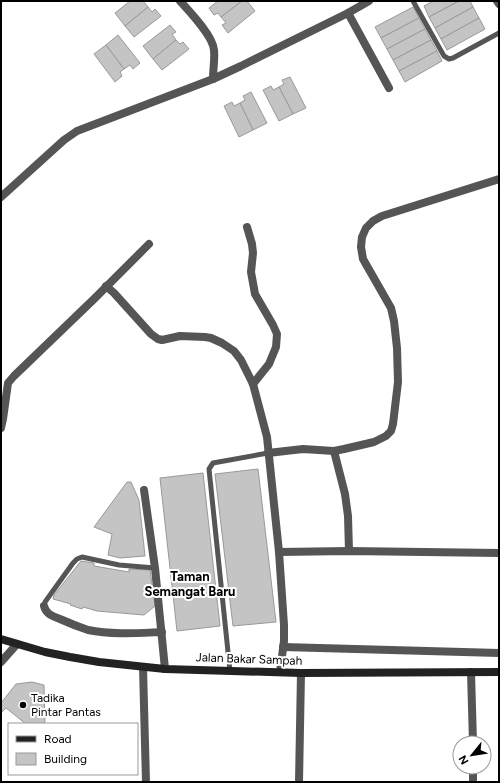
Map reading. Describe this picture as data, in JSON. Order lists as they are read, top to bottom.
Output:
{
  "streets": {
    "main road": ["Jalan Bakar Sampah"]
  },
  "districts": ["Taman Semangat Baru"],
  "places": ["Tadika Pintar Pantas"],
  "legend": ["Road", "Building"],
  "north": "bottom left"
}
